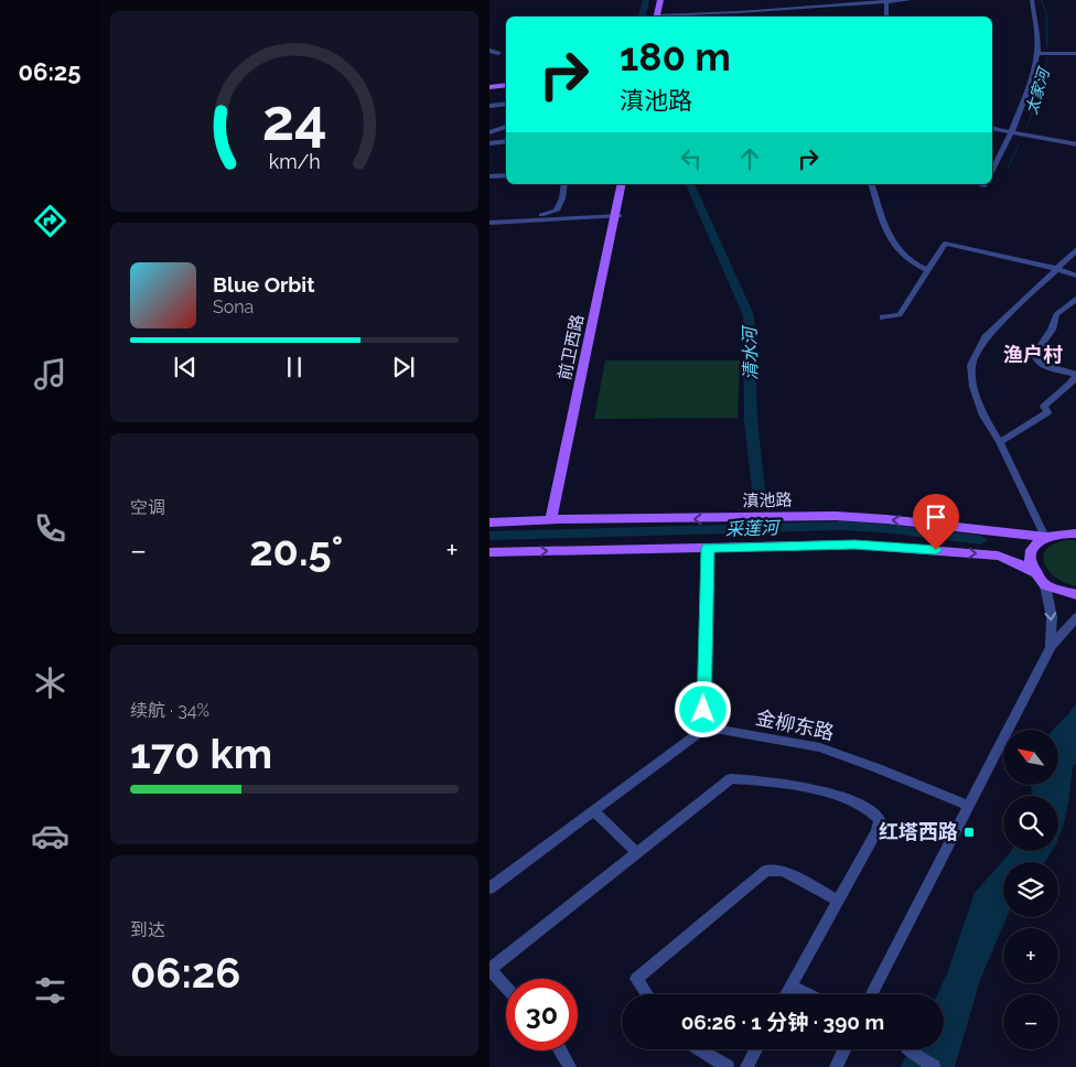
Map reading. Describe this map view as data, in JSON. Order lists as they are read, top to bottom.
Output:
{
  "streets": {
    "main road": ["前卫西路", "滇池路"],
    "street": ["金柳东路"]
  },
  "crossings": [
    ["前卫西路", "滇池路"]
  ],
  "districts": ["渔户村"],
  "water": ["太家河", "清水河", "采莲河"],
  "places": {
    "transit": ["红塔西路"]
  },
  "north": "top left",
  "page": {
    "tabs": "06:25",
    "turn": ["180 m", "滇池路"],
    "song": ["Blue Orbit", "Sona"],
    "tile": [
      "空调",
      ["续航 · 34%", "170 km"],
      ["到达", "06:26"]
    ],
    "heat": ["−", "20.5°", "+"],
    "map_buttons": ["+", "−"],
    "limit": "30",
    "trip": "06:26 · 1 分钟 · 390 m",
    "gauge": ["24", "km/h"]
  }
}
